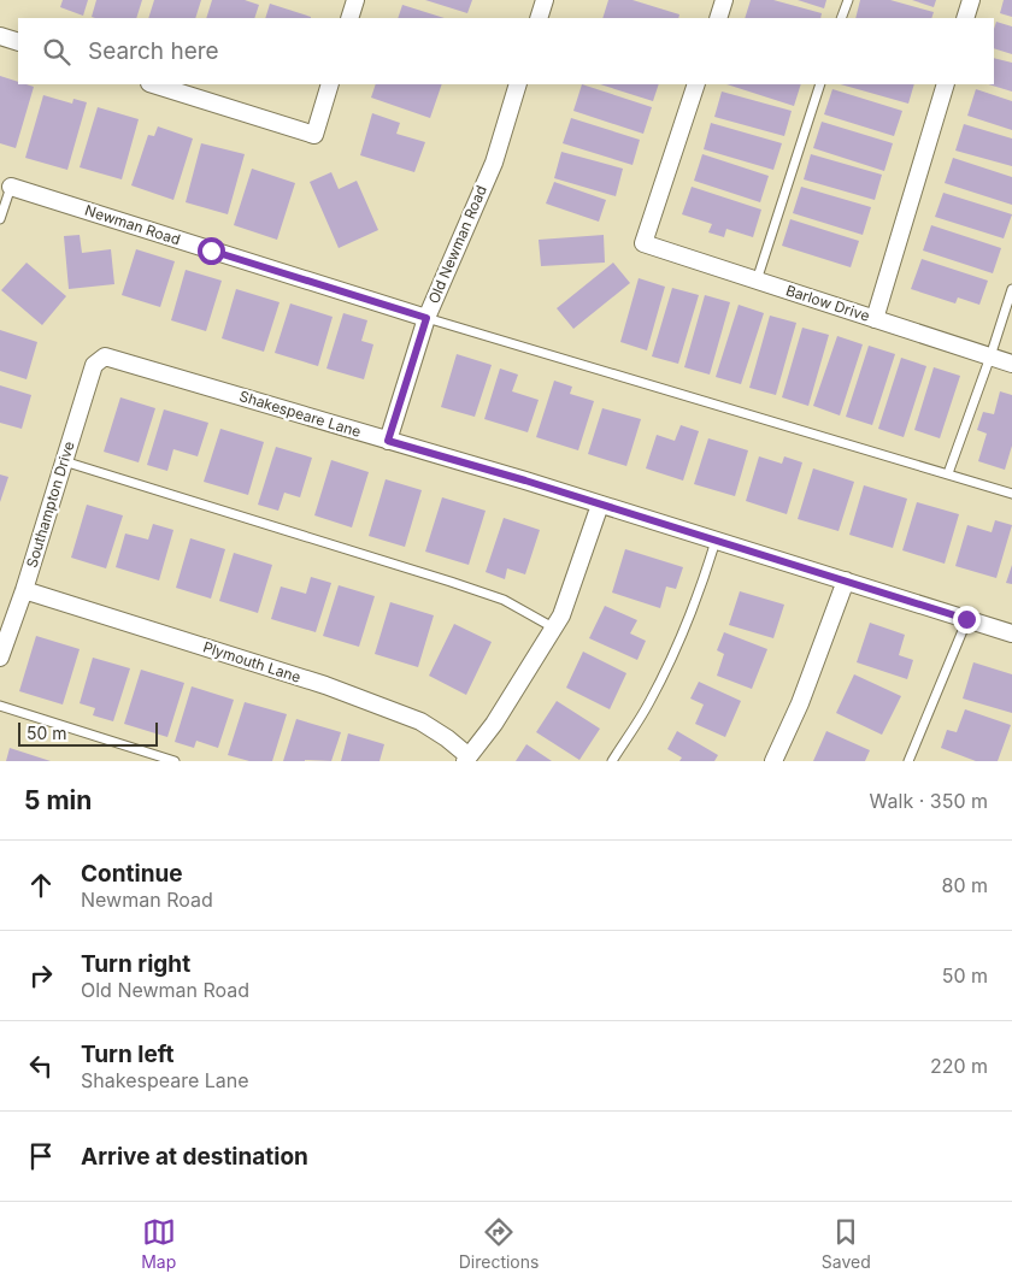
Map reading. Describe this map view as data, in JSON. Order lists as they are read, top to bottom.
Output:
{
  "streets": {
    "street": [
      "Newman Road",
      "Old Newman Road",
      "Barlow Drive",
      "Shakespeare Lane",
      "Southampton Drive",
      "Plymouth Lane"
    ]
  },
  "crossings": [
    ["Newman Road", "Old Newman Road"],
    ["Old Newman Road", "Shakespeare Lane"],
    ["Shakespeare Lane", "Southampton Drive"],
    ["Southampton Drive", "Plymouth Lane"]
  ],
  "scale_bar": "50 m",
  "page": {
    "search": "Search here",
    "scale": "50 m",
    "heading": ["5 min", "Walk · 350 m"],
    "list": [
      ["Continue", "Newman Road", "80 m"],
      ["Turn right", "Old Newman Road", "50 m"],
      ["Turn left", "Shakespeare Lane", "220 m"],
      "Arrive at destination"
    ],
    "nav": ["Map", "Directions", "Saved"]
  }
}
